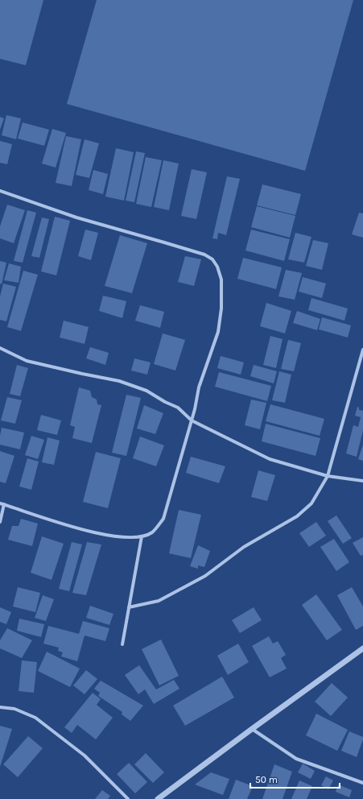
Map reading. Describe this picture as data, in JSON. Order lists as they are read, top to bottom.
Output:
{
  "scale_bar": "50 m"
}
